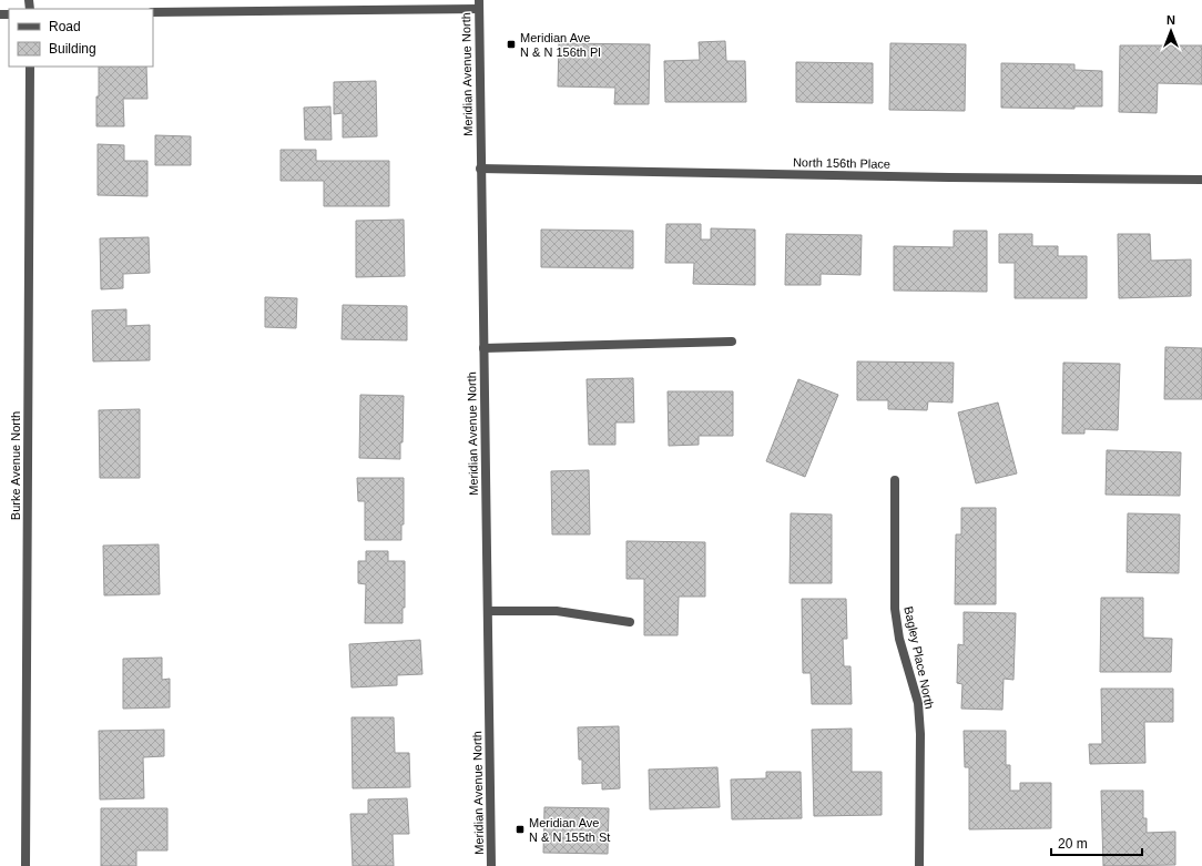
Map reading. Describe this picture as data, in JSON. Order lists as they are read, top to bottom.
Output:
{
  "streets": {
    "street": [
      "Meridian Avenue North",
      "North 156th Place",
      "Burke Avenue North",
      "Bagley Place North"
    ]
  },
  "crossings": [
    ["Meridian Avenue North", "North 156th Place"]
  ],
  "places": {
    "transit": ["Meridian Ave N & N 156th Pl", "Meridian Ave N & N 155th St"]
  },
  "legend": ["Road", "Building"],
  "scale_bar": "20 m",
  "north": "top"
}
